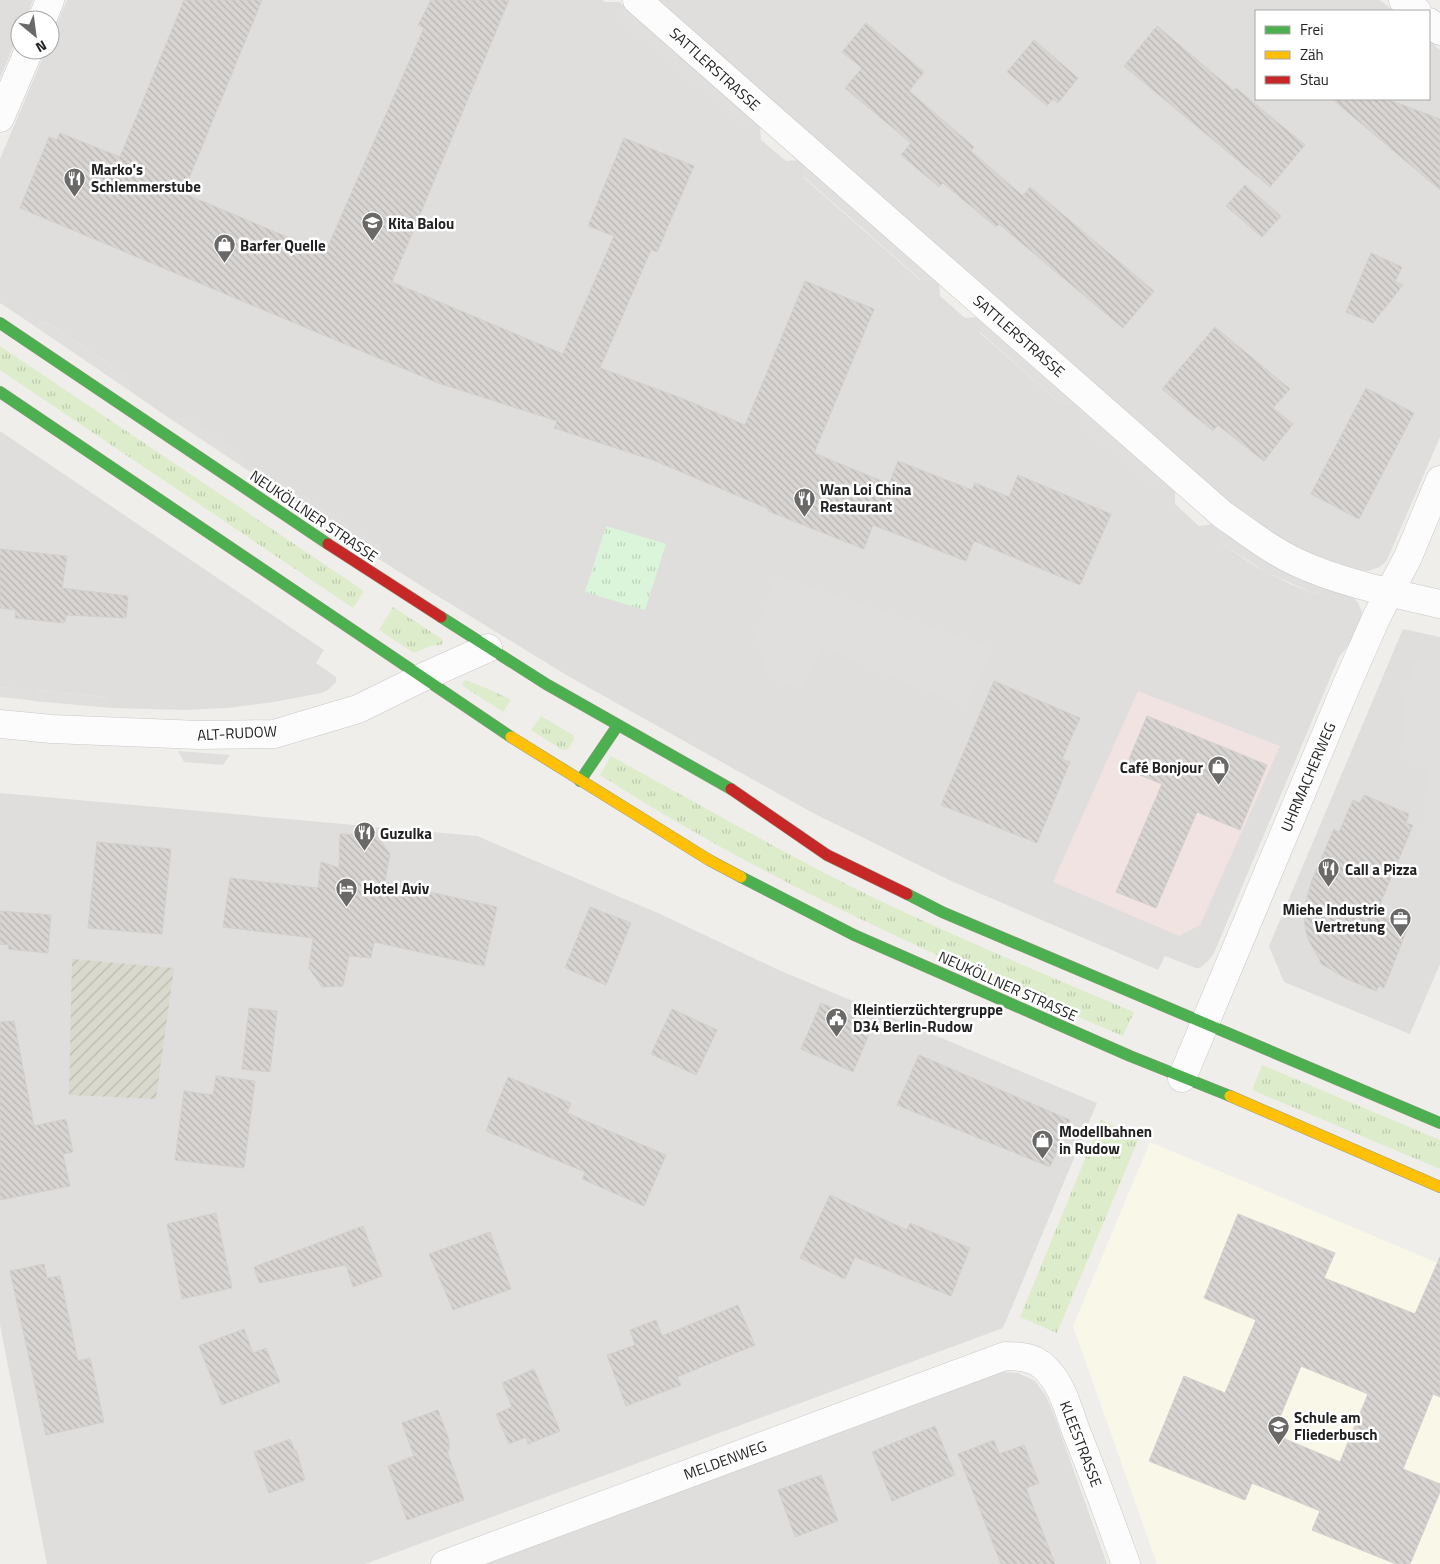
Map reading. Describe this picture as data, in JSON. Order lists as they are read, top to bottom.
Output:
{
  "streets": {
    "main road": ["NEUKÖLLNER STRASSE"],
    "street": [
      "SATTLERSTRASSE",
      "ALT-RUDOW",
      "UHRMACHERWEG",
      "KLEESTRASSE",
      "MELDENWEG"
    ]
  },
  "crossings": [
    ["SATTLERSTRASSE", "UHRMACHERWEG"],
    ["NEUKÖLLNER STRASSE", "ALT-RUDOW"],
    ["NEUKÖLLNER STRASSE", "UHRMACHERWEG"],
    ["KLEESTRASSE", "MELDENWEG"]
  ],
  "places": {
    "restaurant": [
      "Marko's Schlemmerstube",
      "Wan Loi China Restaurant",
      "Guzulka",
      "Call a Pizza"
    ],
    "school or university": ["Kita Balou", "Schule am Fliederbusch"],
    "shop": ["Barfer Quelle", "Café Bonjour", "Modellbahnen in Rudow"],
    "hotel": ["Hotel Aviv"],
    "office": ["Miehe Industrie Vertretung"],
    "public building": ["Kleintierzüchtergruppe D34 Berlin-Rudow"]
  },
  "legend": ["Frei", "Zäh", "Stau"],
  "north": "bottom right"
}
